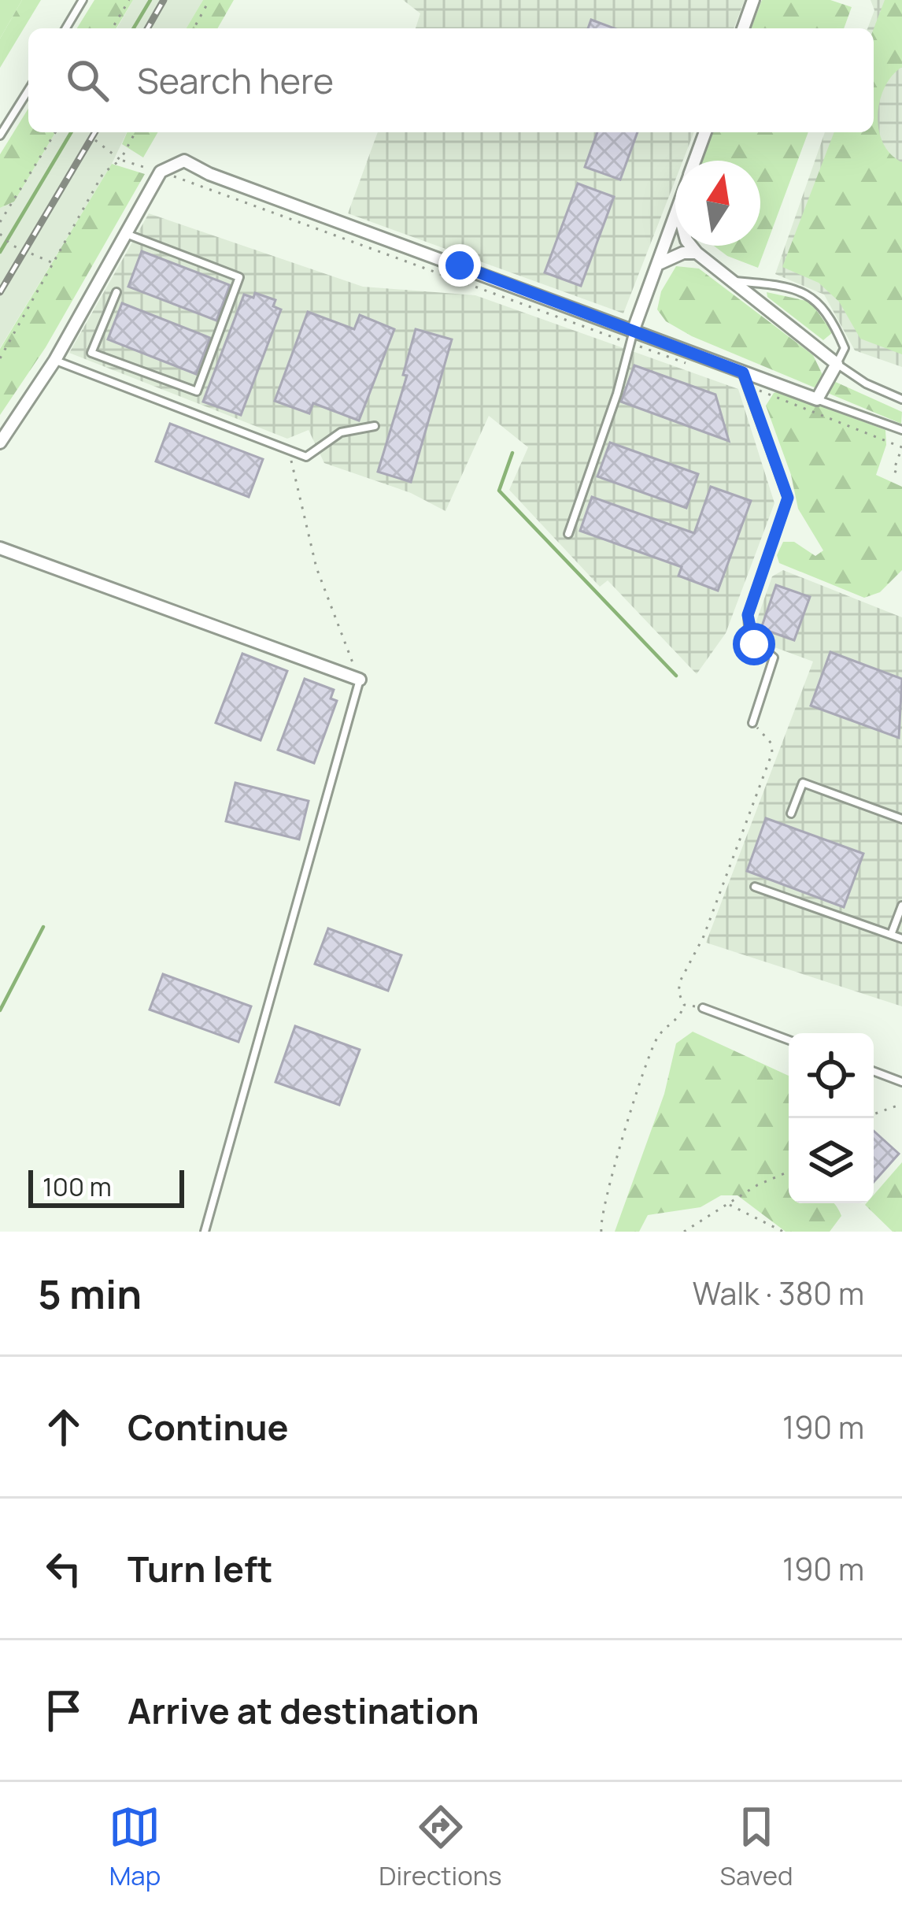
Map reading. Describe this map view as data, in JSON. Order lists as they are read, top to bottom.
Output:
{
  "scale_bar": "100 m",
  "north": "top",
  "page": {
    "search": "Search here",
    "scale": "100 m",
    "heading": ["5 min", "Walk · 380 m"],
    "list": [
      ["Continue", "190 m"],
      ["Turn left", "190 m"],
      "Arrive at destination"
    ],
    "nav": ["Map", "Directions", "Saved"]
  }
}
